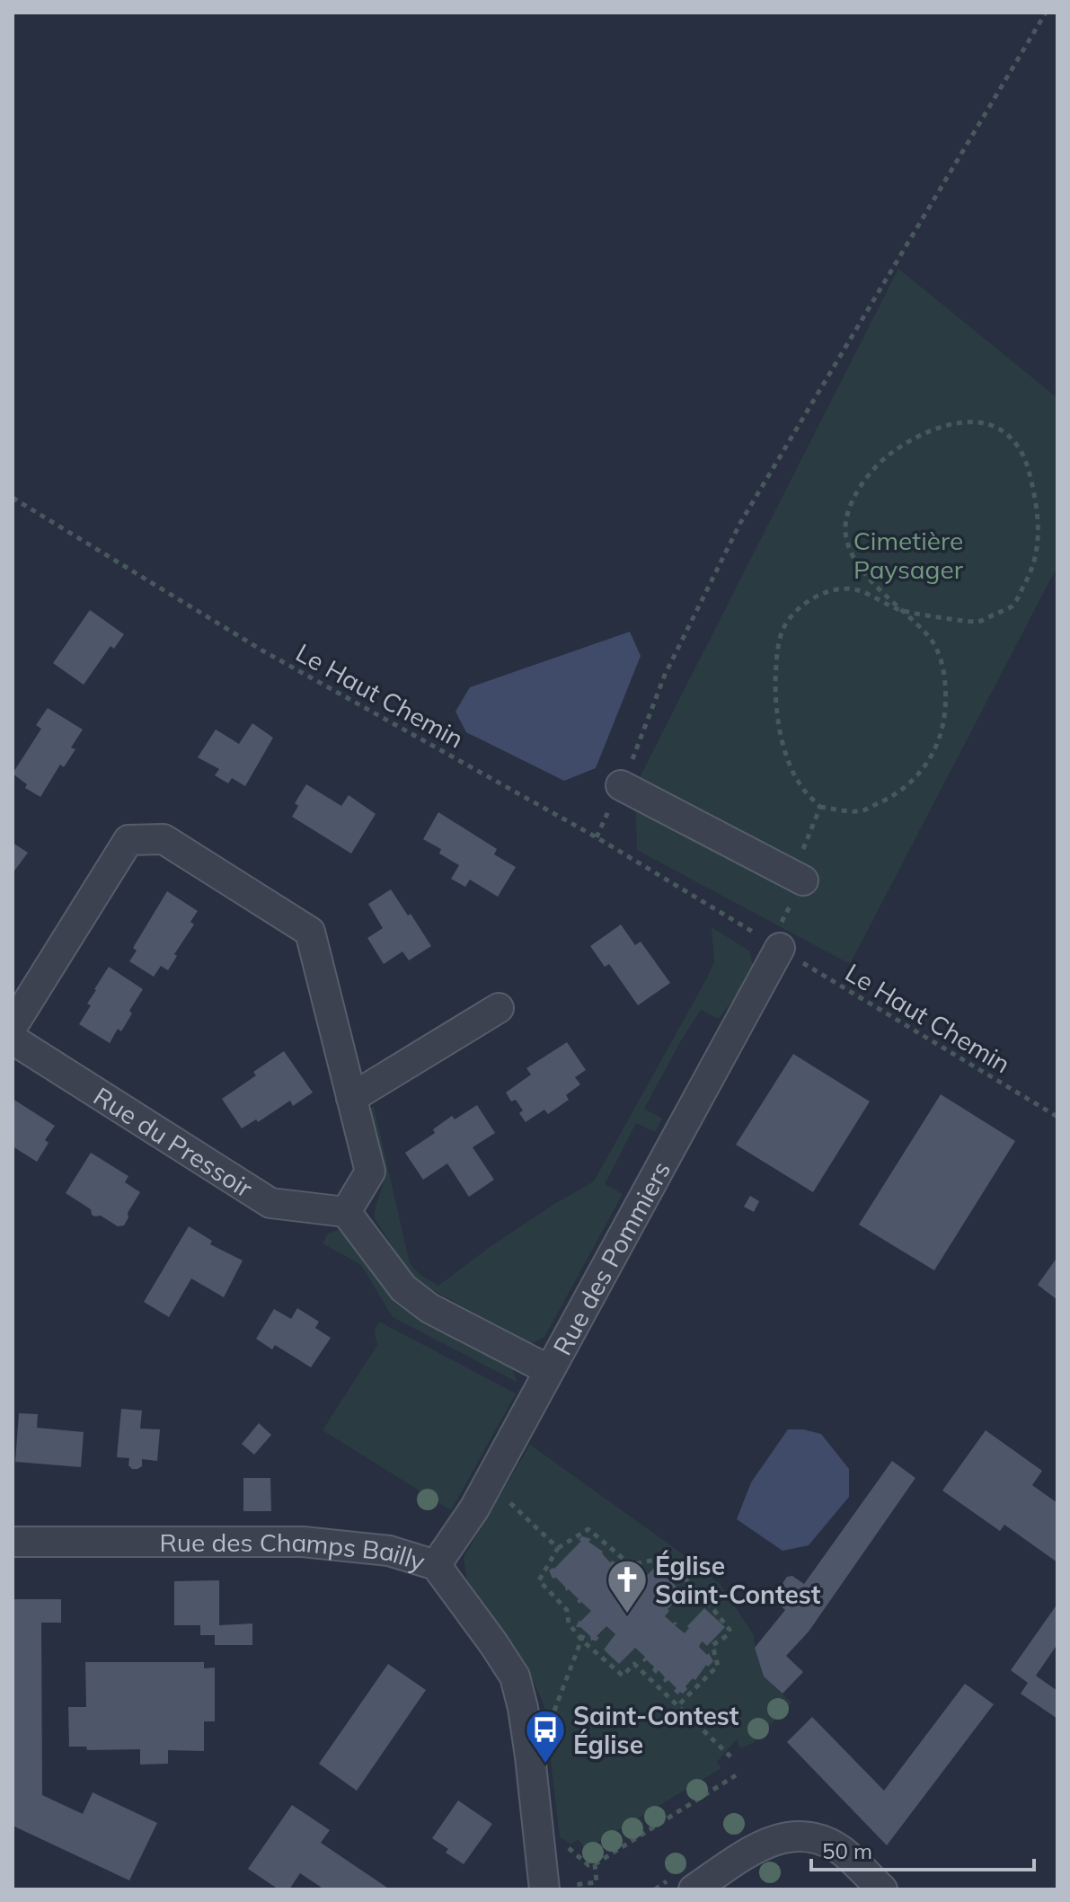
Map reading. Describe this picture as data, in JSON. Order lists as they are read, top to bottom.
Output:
{
  "streets": {
    "street": ["Rue du Pressoir", "Rue des Pommiers", "Rue des Champs Bailly"],
    "path": ["Le Haut Chemin"]
  },
  "crossings": [
    ["Le Haut Chemin", "Rue des Pommiers"],
    ["Rue des Pommiers", "Rue des Champs Bailly"]
  ],
  "parks": ["Cimetière Paysager"],
  "places": {
    "church": ["Église Saint-Contest"],
    "bus stop": ["Saint-Contest Église"]
  },
  "scale_bar": "50 m"
}
